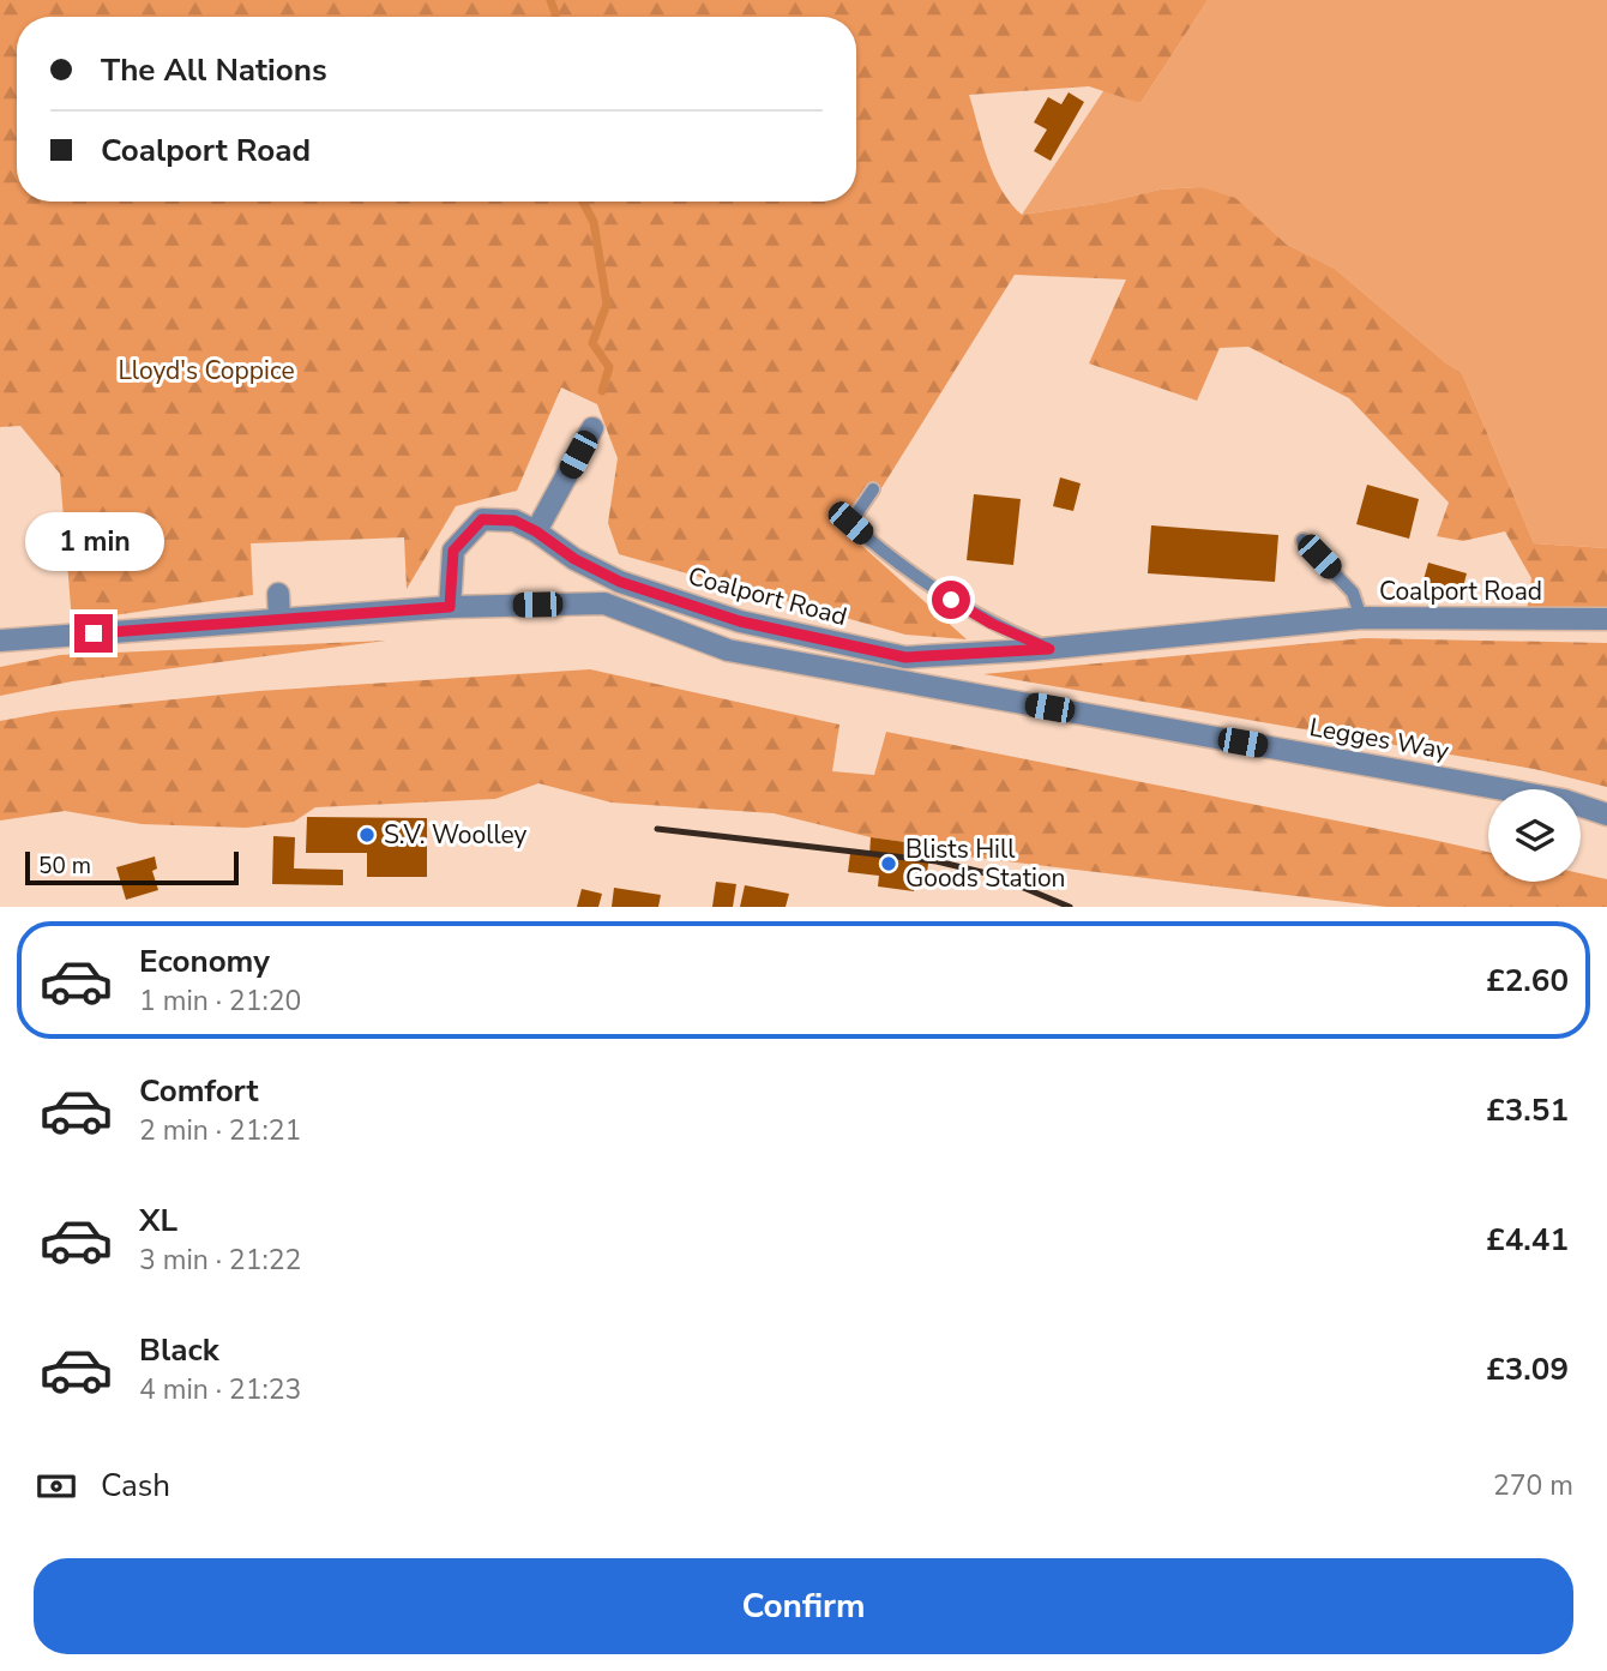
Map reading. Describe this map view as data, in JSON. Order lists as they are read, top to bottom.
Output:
{
  "streets": {
    "street": ["Coalport Road", "Legges Way"]
  },
  "crossings": [
    ["Coalport Road", "Legges Way"]
  ],
  "parks": ["Lloyd's Coppice"],
  "places": ["S.V. Woolley", "Blists Hill Goods Station"],
  "scale_bar": "50 m",
  "page": {
    "banner": ["The All Nations", "Coalport Road"],
    "bubble": "1 min",
    "scale": "50 m",
    "list": [
      {
        "name": "Economy",
        "note": "1 min · 21:20",
        "value": "£2.60"
      },
      {
        "name": "Comfort",
        "note": "2 min · 21:21",
        "value": "£3.51"
      },
      {
        "name": "XL",
        "note": "3 min · 21:22",
        "value": "£4.41"
      },
      {
        "name": "Black",
        "note": "4 min · 21:23",
        "value": "£3.09"
      }
    ],
    "pay": ["Cash", "270 m"],
    "buttons": "Confirm"
  }
}
